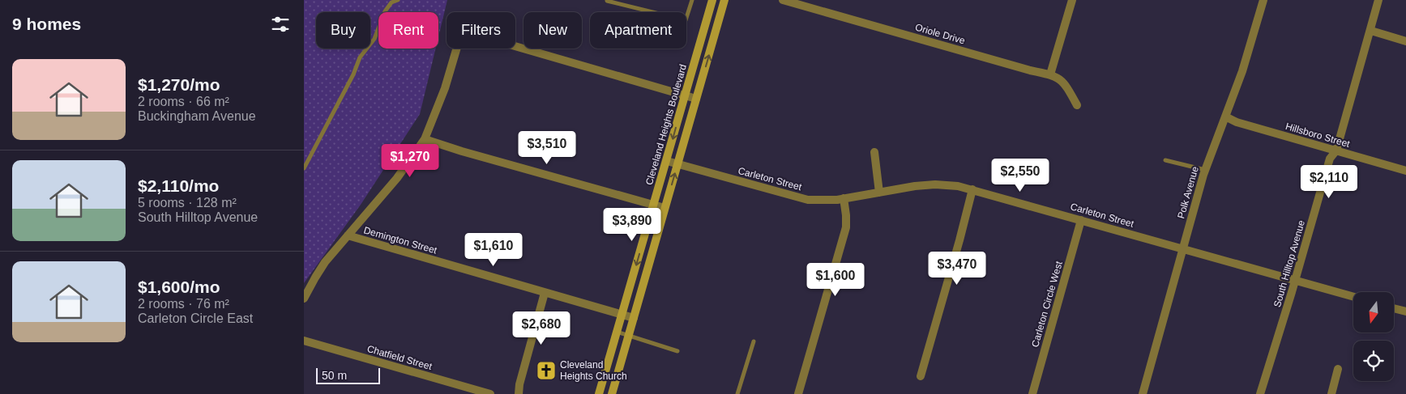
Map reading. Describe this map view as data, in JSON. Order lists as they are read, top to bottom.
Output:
{
  "streets": {
    "street": [
      "Oriole Drive",
      "Cleveland Heights Boulevard",
      "Hillsboro Street",
      "Carleton Street",
      "Polk Avenue",
      "Demington Street",
      "South Hilltop Avenue",
      "Carleton Circle West",
      "Chatfield Street"
    ]
  },
  "crossings": [
    ["Cleveland Heights Boulevard", "Carleton Street"],
    ["Cleveland Heights Boulevard", "Demington Street"],
    ["Hillsboro Street", "Polk Avenue"],
    ["Hillsboro Street", "South Hilltop Avenue"],
    ["Carleton Street", "Polk Avenue"],
    ["Carleton Street", "South Hilltop Avenue"],
    ["Carleton Street", "Carleton Circle West"]
  ],
  "places": {
    "church": ["Cleveland Heights Church"]
  },
  "scale_bar": "50 m",
  "north": "bottom",
  "page": {
    "heading": "9 homes",
    "chip": [
      "Buy",
      "Rent",
      "Filters",
      "New",
      "Apartment"
    ],
    "list": [
      {
        "name": "$1,270/mo",
        "note": "2 rooms · 66 m² · Buckingham Avenue"
      },
      {
        "name": "$2,110/mo",
        "note": "5 rooms · 128 m² · South Hilltop Avenue"
      },
      {
        "name": "$1,600/mo",
        "note": "2 rooms · 76 m² · Carleton Circle East"
      }
    ],
    "price": [
      "$3,510",
      "$1,270",
      "$2,550",
      "$2,110",
      "$3,890",
      "$1,610",
      "$3,470",
      "$1,600",
      "$2,680"
    ],
    "scale": "50 m"
  }
}
